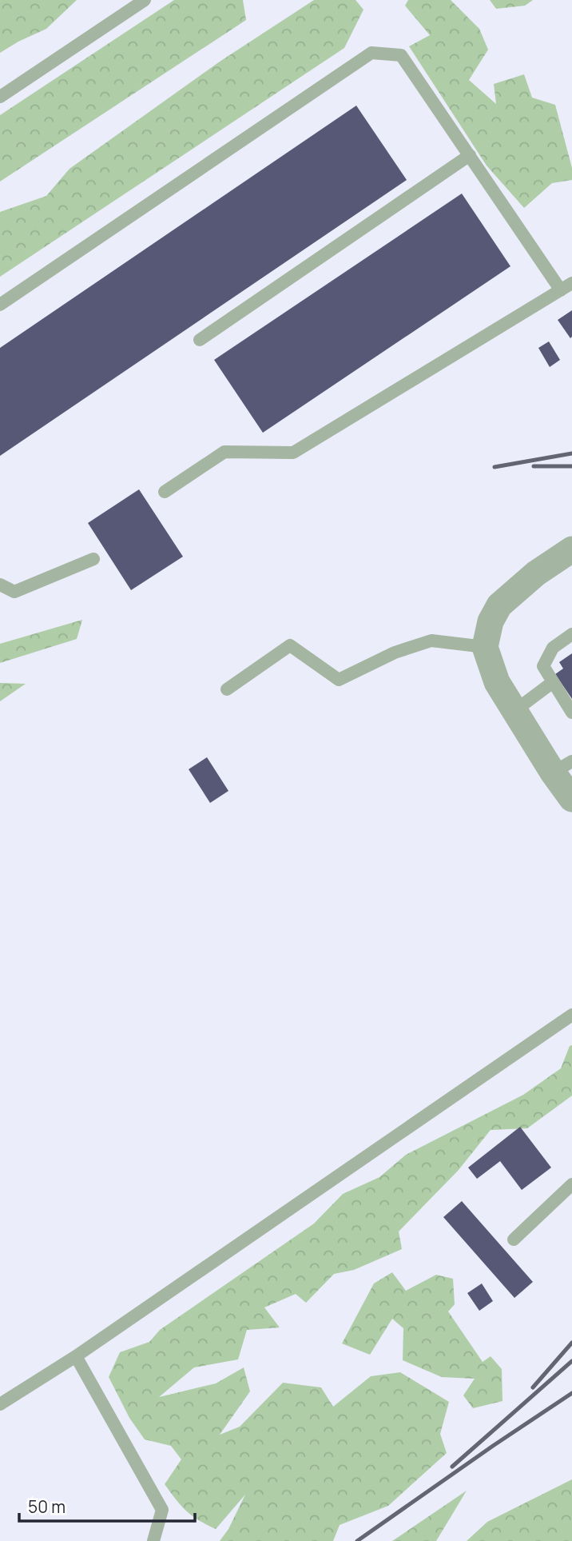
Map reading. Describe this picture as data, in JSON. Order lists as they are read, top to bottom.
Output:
{
  "scale_bar": "50 m"
}
